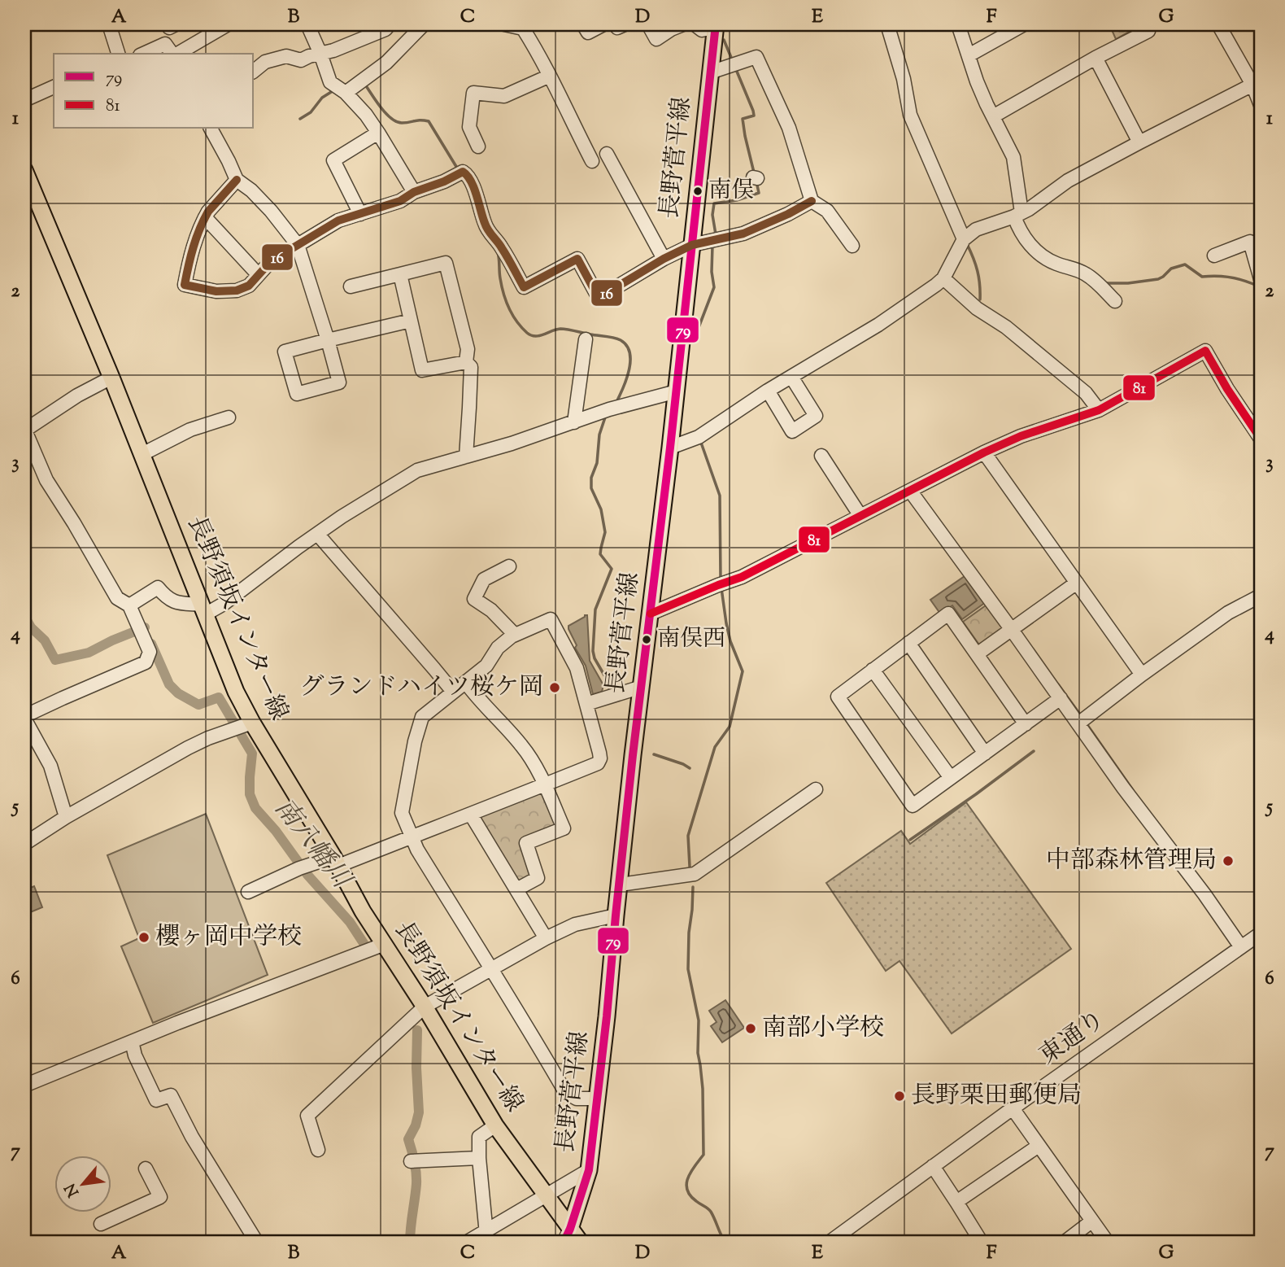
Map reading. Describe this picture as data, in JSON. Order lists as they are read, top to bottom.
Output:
{
  "streets": {
    "main road": ["長野菅平線", "長野須坂インター線"],
    "street": ["東通り"]
  },
  "crossings": [
    ["長野菅平線", "長野須坂インター線"]
  ],
  "water": ["南八幡川"],
  "places": [
    "南俣",
    "南俣西",
    "グランドハイツ桜ケ岡",
    "中部森林管理局",
    "櫻ヶ岡中学校",
    "南部小学校",
    "長野栗田郵便局"
  ],
  "lines": ["transit line 79", "transit line 16", "transit line 81"],
  "legend": ["79", "81"],
  "north": "bottom left",
  "grid": {
    "columns": [
      "A",
      "B",
      "C",
      "D",
      "E",
      "F",
      "G"
    ],
    "rows": [
      "1",
      "2",
      "3",
      "4",
      "5",
      "6",
      "7"
    ]
  }
}
